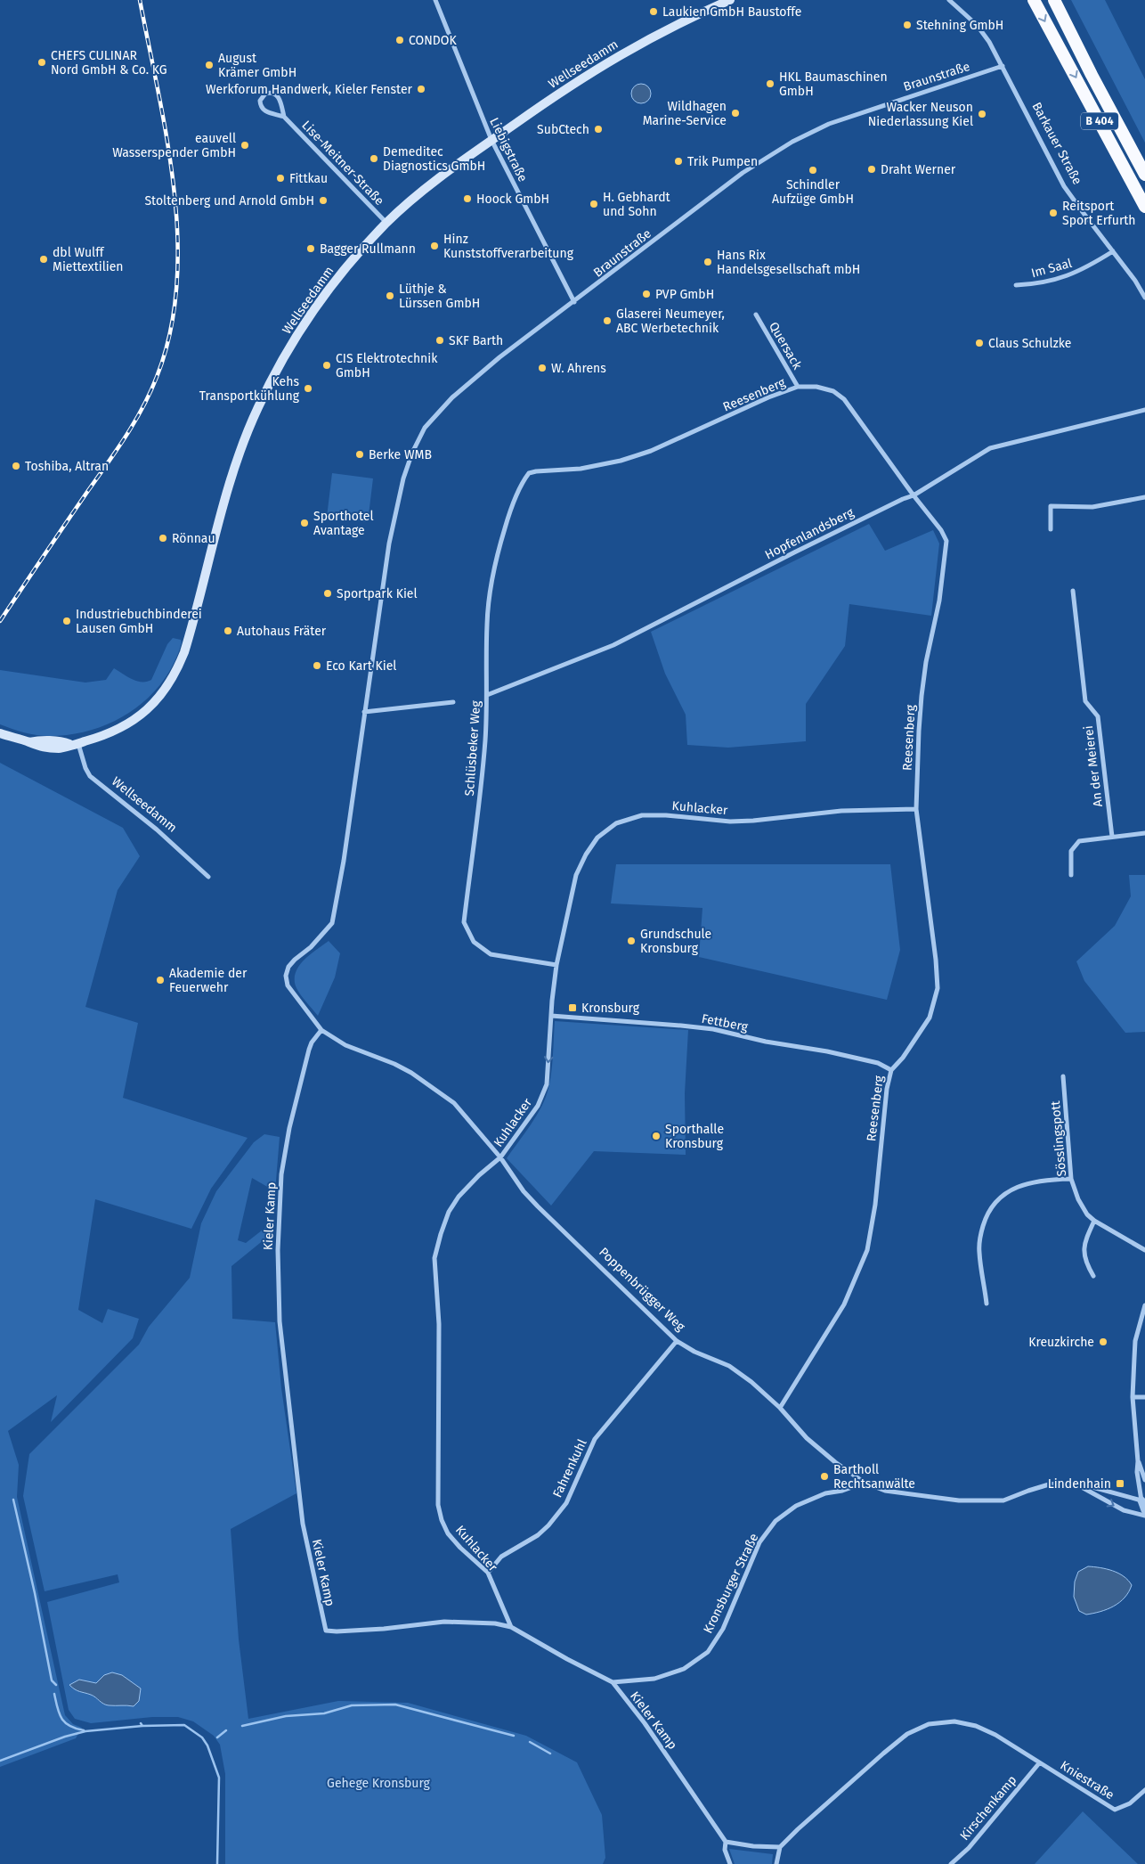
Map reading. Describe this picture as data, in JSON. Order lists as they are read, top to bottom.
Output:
{
  "streets": {
    "highway": ["B 404"],
    "main road": ["Wellseedamm"],
    "street": [
      "Braunstraße",
      "Barkauer Straße",
      "Liebigstraße",
      "Lise-Meitner-Straße",
      "Im Saal",
      "Quersack",
      "Reesenberg",
      "Hopfenlandsberg",
      "Schlüsbeker Weg",
      "An der Meierei",
      "Kuhlacker",
      "Fettberg",
      "Sösslingspott",
      "Kieler Kamp",
      "Poppenbrügger Weg",
      "Fahrenkuhl",
      "Kronsburger Straße",
      "Kniestraße",
      "Kirschenkamp"
    ]
  },
  "crossings": [
    ["Wellseedamm", "Liebigstraße"],
    ["Wellseedamm", "Lise-Meitner-Straße"],
    ["Braunstraße", "Barkauer Straße"],
    ["Braunstraße", "Liebigstraße"],
    ["Braunstraße", "Poppenbrügger Weg"],
    ["Barkauer Straße", "Im Saal"],
    ["Quersack", "Reesenberg"],
    ["Reesenberg", "Hopfenlandsberg"],
    ["Reesenberg", "Schlüsbeker Weg"],
    ["Reesenberg", "Kuhlacker"],
    ["Reesenberg", "Fettberg"],
    ["Reesenberg", "Poppenbrügger Weg"],
    ["Hopfenlandsberg", "Schlüsbeker Weg"],
    ["Schlüsbeker Weg", "Kuhlacker"],
    ["Kuhlacker", "Fettberg"],
    ["Kuhlacker", "Kieler Kamp"],
    ["Kuhlacker", "Poppenbrügger Weg"],
    ["Kuhlacker", "Fahrenkuhl"],
    ["Kieler Kamp", "Poppenbrügger Weg"],
    ["Kieler Kamp", "Kronsburger Straße"],
    ["Poppenbrügger Weg", "Fahrenkuhl"],
    ["Poppenbrügger Weg", "Kronsburger Straße"],
    ["Kniestraße", "Kirschenkamp"]
  ],
  "parks": ["Gehege Kronsburg"],
  "places": {
    "other": [
      "Laukien GmbH Baustoffe",
      "Stehning GmbH",
      "CONDOK",
      "CHEFS CULINAR Nord GmbH & Co. KG",
      "August Krämer GmbH",
      "HKL Baumaschinen GmbH",
      "Werkforum Handwerk, Kieler Fenster",
      "Wildhagen Marine-Service",
      "Wacker Neuson Niederlassung Kiel",
      "SubCtech",
      "eauvell Wasserspender GmbH",
      "Demeditec Diagnostics GmbH",
      "Trik Pumpen",
      "Draht Werner",
      "Schindler Aufzüge GmbH",
      "Fittkau",
      "Hoock GmbH",
      "Stoltenberg und Arnold GmbH",
      "H. Gebhardt und Sohn",
      "Reitsport Sport Erfurth",
      "Hinz Kunststoffverarbeitung",
      "Bagger Rullmann",
      "dbl Wulff Miettextilien",
      "Hans Rix Handelsgesellschaft mbH",
      "PVP GmbH",
      "Lüthje & Lürssen GmbH",
      "Glaserei Neumeyer, ABC Werbetechnik",
      "SKF Barth",
      "Claus Schulzke",
      "CIS Elektrotechnik GmbH",
      "W. Ahrens",
      "Kehs Transportkühlung",
      "Berke WMB",
      "Toshiba, Altran",
      "Sporthotel Avantage",
      "Rönnau",
      "Sportpark Kiel",
      "Industriebuchbinderei Lausen GmbH",
      "Autohaus Fräter",
      "Eco Kart Kiel",
      "Grundschule Kronsburg",
      "Akademie der Feuerwehr",
      "Sporthalle Kronsburg",
      "Kreuzkirche",
      "Bartholl Rechtsanwälte"
    ],
    "transit": ["Kronsburg", "Lindenhain"]
  }
}
